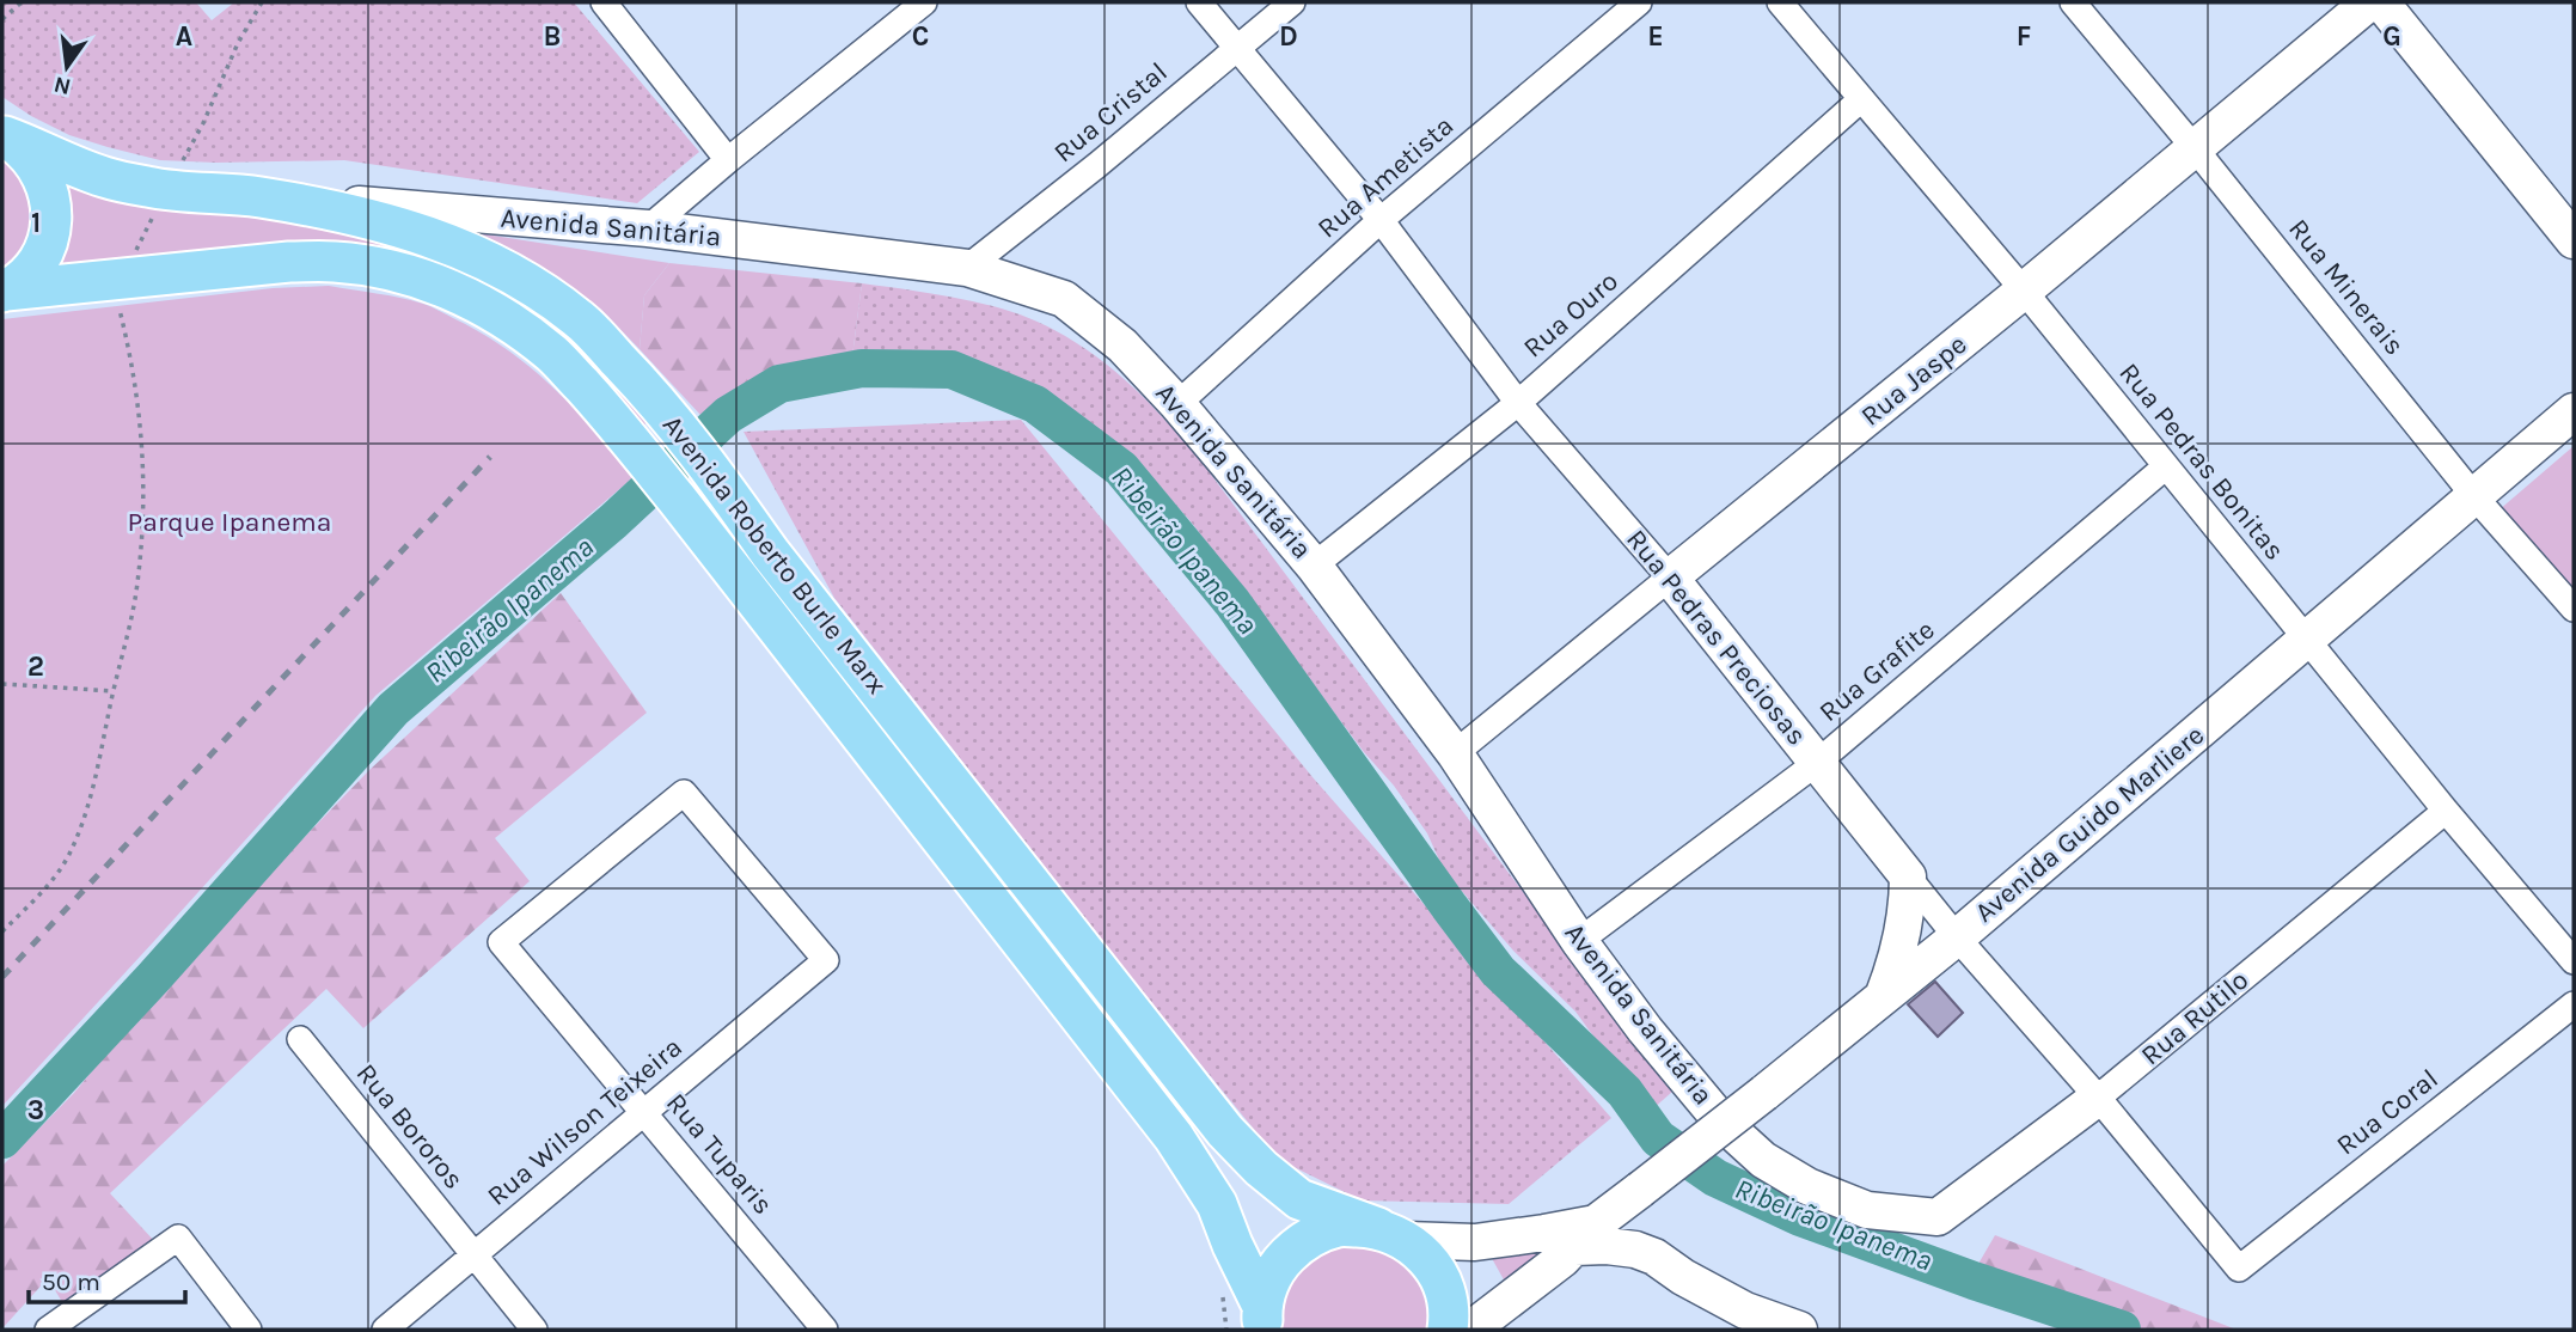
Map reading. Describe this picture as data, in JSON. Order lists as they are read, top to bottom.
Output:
{
  "streets": {
    "main road": [
      "Avenida Sanitária",
      "Rua Jaspe",
      "Avenida Roberto Burle Marx",
      "Rua Pedras Preciosas",
      "Avenida Guido Marliere",
      "Rua Rutilo"
    ],
    "street": [
      "Rua Cristal",
      "Rua Ametista",
      "Rua Minerais",
      "Rua Ouro",
      "Rua Pedras Bonitas",
      "Rua Grafite",
      "Rua Coral",
      "Rua Wilson Teixeira",
      "Rua Bororos",
      "Rua Tuparis"
    ]
  },
  "crossings": [
    ["Rua Cristal", "Avenida Sanitária"],
    ["Rua Cristal", "Rua Pedras Preciosas"],
    ["Rua Ametista", "Avenida Sanitária"],
    ["Rua Ametista", "Rua Pedras Preciosas"],
    ["Avenida Sanitária", "Rua Ouro"],
    ["Avenida Sanitária", "Rua Jaspe"],
    ["Avenida Sanitária", "Avenida Roberto Burle Marx"],
    ["Avenida Sanitária", "Rua Grafite"],
    ["Avenida Sanitária", "Rua Rutilo"],
    ["Rua Minerais", "Rua Jaspe"],
    ["Rua Minerais", "Avenida Guido Marliere"],
    ["Rua Ouro", "Rua Pedras Bonitas"],
    ["Rua Ouro", "Rua Pedras Preciosas"],
    ["Rua Jaspe", "Rua Pedras Bonitas"],
    ["Rua Jaspe", "Rua Pedras Preciosas"],
    ["Rua Pedras Bonitas", "Rua Grafite"],
    ["Rua Pedras Bonitas", "Avenida Guido Marliere"],
    ["Rua Pedras Bonitas", "Rua Rutilo"],
    ["Avenida Roberto Burle Marx", "Avenida Guido Marliere"],
    ["Rua Pedras Preciosas", "Rua Grafite"],
    ["Rua Pedras Preciosas", "Avenida Guido Marliere"],
    ["Rua Pedras Preciosas", "Rua Rutilo"],
    ["Rua Pedras Preciosas", "Rua Coral"],
    ["Rua Wilson Teixeira", "Rua Bororos"],
    ["Rua Wilson Teixeira", "Rua Tuparis"]
  ],
  "water": ["Ribeirão Ipanema"],
  "parks": ["Parque Ipanema"],
  "scale_bar": "50 m",
  "north": "bottom",
  "grid": {
    "columns": [
      "A",
      "B",
      "C",
      "D",
      "E",
      "F",
      "G"
    ],
    "rows": ["1", "2", "3"]
  }
}
